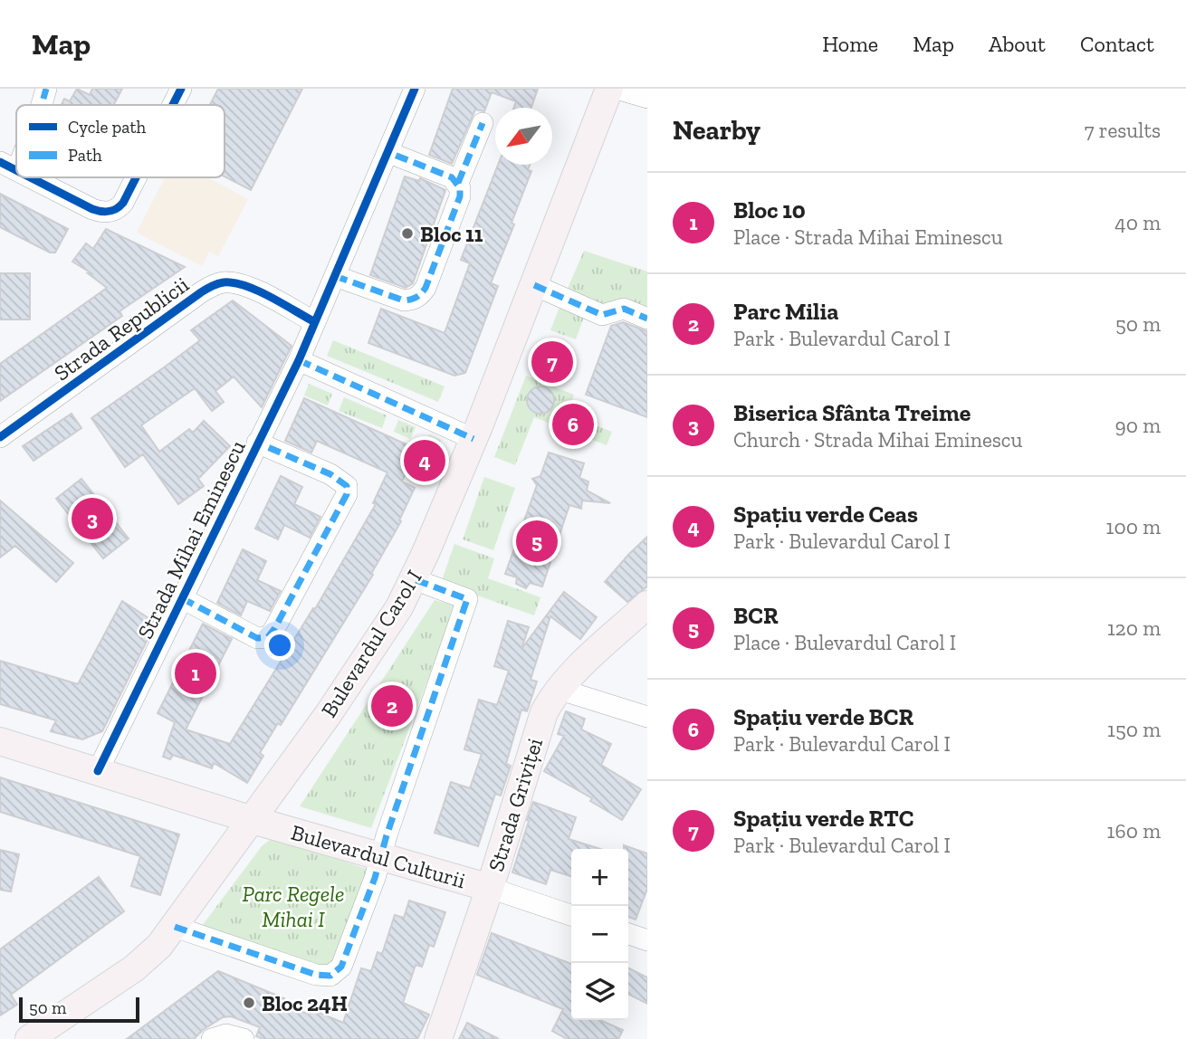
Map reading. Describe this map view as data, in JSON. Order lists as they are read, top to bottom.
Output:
{
  "streets": {
    "main road": ["Bulevardul Carol I", "Strada Griviței", "Bulevardul Culturii"],
    "street": ["Strada Republicii", "Strada Mihai Eminescu"]
  },
  "crossings": [
    ["Strada Republicii", "Strada Mihai Eminescu"],
    ["Strada Mihai Eminescu", "Bulevardul Culturii"],
    ["Bulevardul Carol I", "Bulevardul Culturii"],
    ["Strada Griviței", "Bulevardul Culturii"]
  ],
  "parks": ["Parc Regele Mihai I"],
  "places": ["Bloc 11", "Bloc 24H"],
  "legend": ["Cycle path", "Path"],
  "scale_bar": "50 m",
  "north": "bottom left",
  "page": {
    "header": "Map",
    "nav": [
      "Home",
      "Map",
      "About",
      "Contact"
    ],
    "heading": ["Nearby", "7 results"],
    "list": [
      {
        "mark": "1",
        "name": "Bloc 10",
        "note": "Place · Strada Mihai Eminescu",
        "value": "40 m"
      },
      {
        "mark": "2",
        "name": "Parc Milia",
        "note": "Park · Bulevardul Carol I",
        "value": "50 m"
      },
      {
        "mark": "3",
        "name": "Biserica Sfânta Treime",
        "note": "Church · Strada Mihai Eminescu",
        "value": "90 m"
      },
      {
        "mark": "4",
        "name": "Spațiu verde Ceas",
        "note": "Park · Bulevardul Carol I",
        "value": "100 m"
      },
      {
        "mark": "5",
        "name": "BCR",
        "note": "Place · Bulevardul Carol I",
        "value": "120 m"
      },
      {
        "mark": "6",
        "name": "Spațiu verde BCR",
        "note": "Park · Bulevardul Carol I",
        "value": "150 m"
      },
      {
        "mark": "7",
        "name": "Spațiu verde RTC",
        "note": "Park · Bulevardul Carol I",
        "value": "160 m"
      }
    ],
    "pins": [
      "7",
      "6",
      "4",
      "3",
      "5",
      "1",
      "2"
    ],
    "map_buttons": ["+", "−"],
    "scale": "50 m"
  }
}
